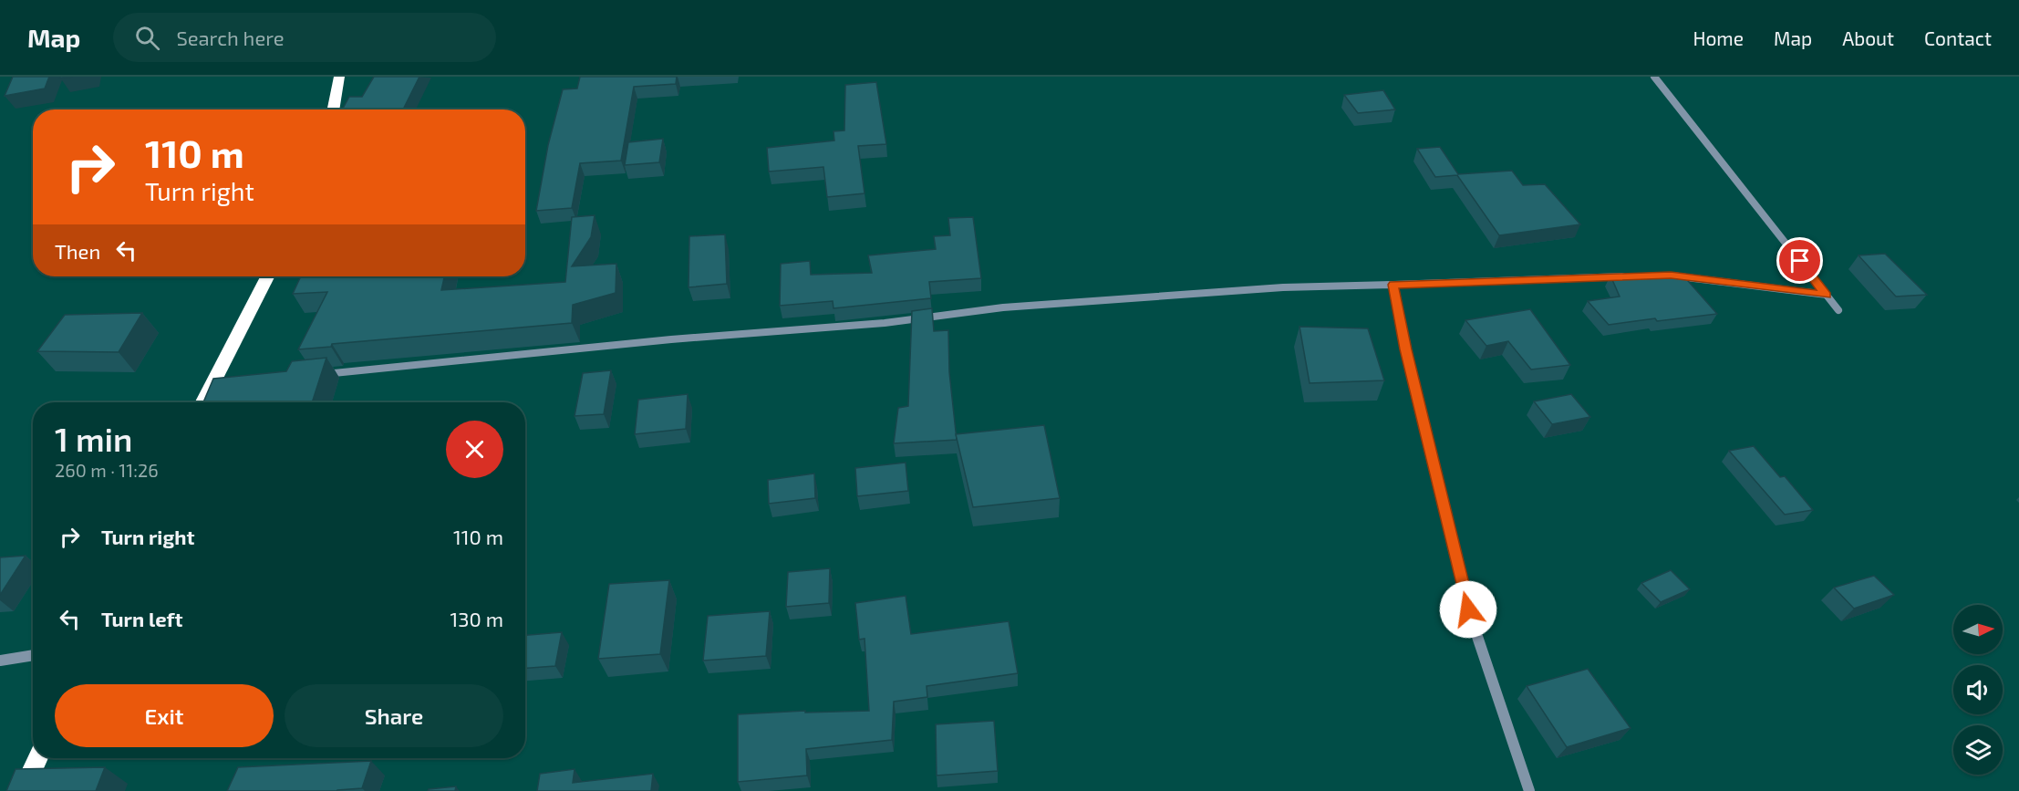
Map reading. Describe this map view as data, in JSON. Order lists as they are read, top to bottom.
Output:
{
  "north": "right",
  "page": {
    "header": "Map",
    "search": "Search here",
    "nav": [
      "Home",
      "Map",
      "About",
      "Contact"
    ],
    "turn": ["110 m", "Turn right"],
    "then": "Then",
    "heading": ["1 min", "260 m · 11:26"],
    "list": [
      {
        "name": "Turn right",
        "value": "110 m"
      },
      {
        "name": "Turn left",
        "value": "130 m"
      }
    ],
    "buttons": ["Exit", "Share"]
  }
}
